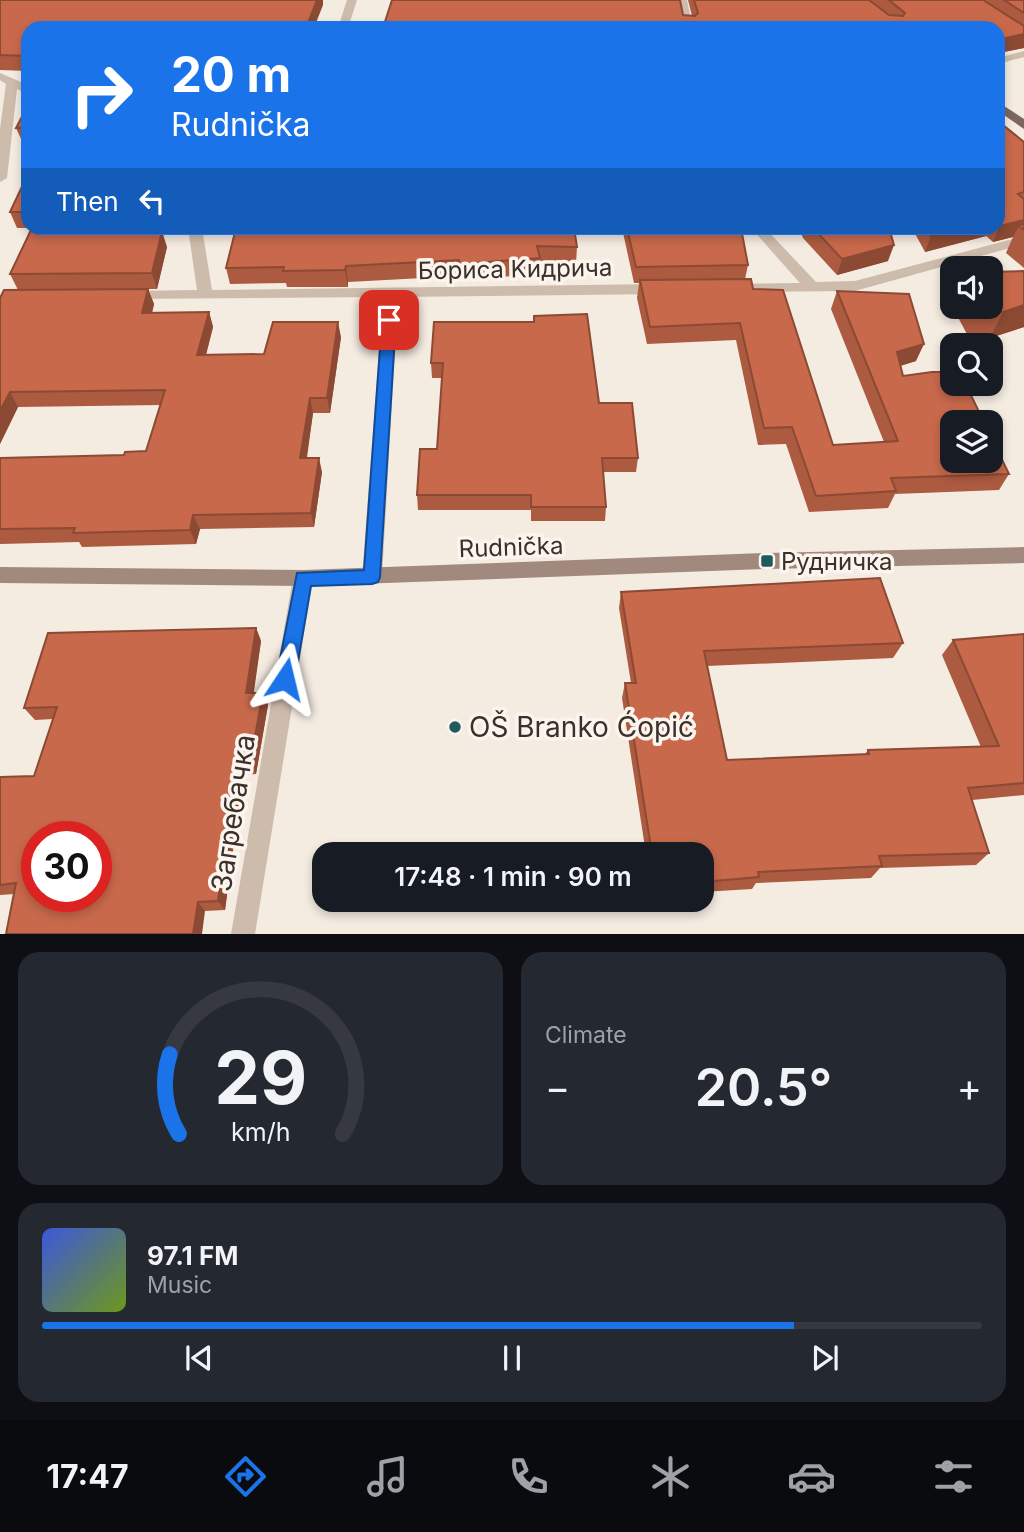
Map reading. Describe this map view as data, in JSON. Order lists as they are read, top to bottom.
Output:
{
  "streets": {
    "street": ["Бориса Kидрича", "Rudnička", "Загребачка"]
  },
  "crossings": [
    ["Rudnička", "Загребачка"]
  ],
  "places": {
    "transit": ["Рудничка"],
    "other": ["OŠ Branko Ćopić"]
  },
  "page": {
    "turn": ["20 m", "Rudnička"],
    "then": "Then",
    "limit": "30",
    "trip": "17:48 · 1 min · 90 m",
    "tile": "Climate",
    "heat": ["−", "20.5°", "+"],
    "song": ["97.1 FM", "Music"],
    "tabs": "17:47",
    "gauge": ["29", "km/h"]
  }
}
